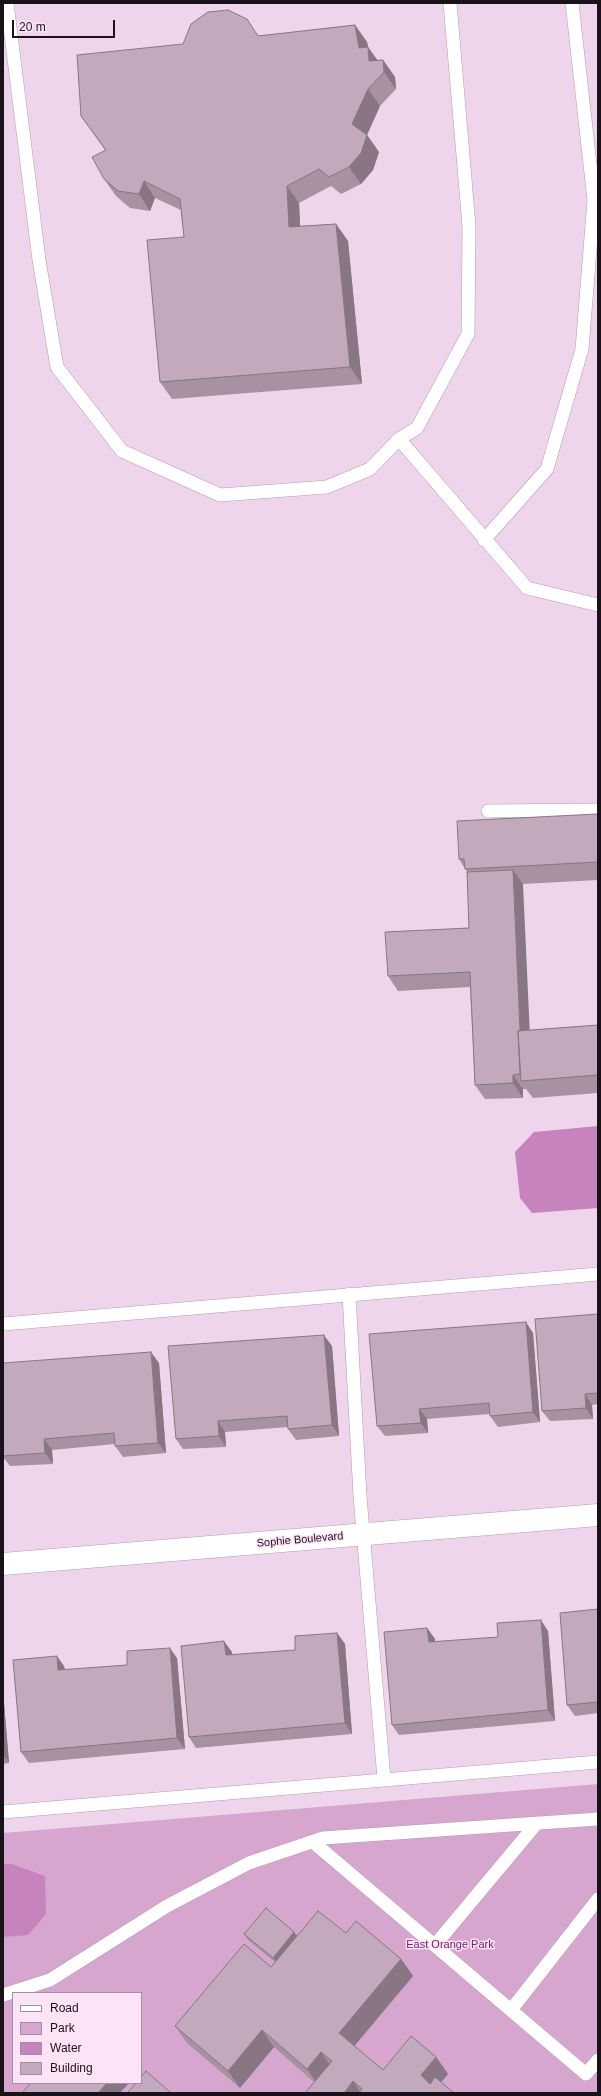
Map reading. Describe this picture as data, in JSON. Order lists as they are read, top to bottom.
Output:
{
  "streets": {
    "street": ["Sophie Boulevard"]
  },
  "parks": ["East Orange Park"],
  "legend": [
    "Road",
    "Park",
    "Water",
    "Building"
  ],
  "scale_bar": "20 m"
}
